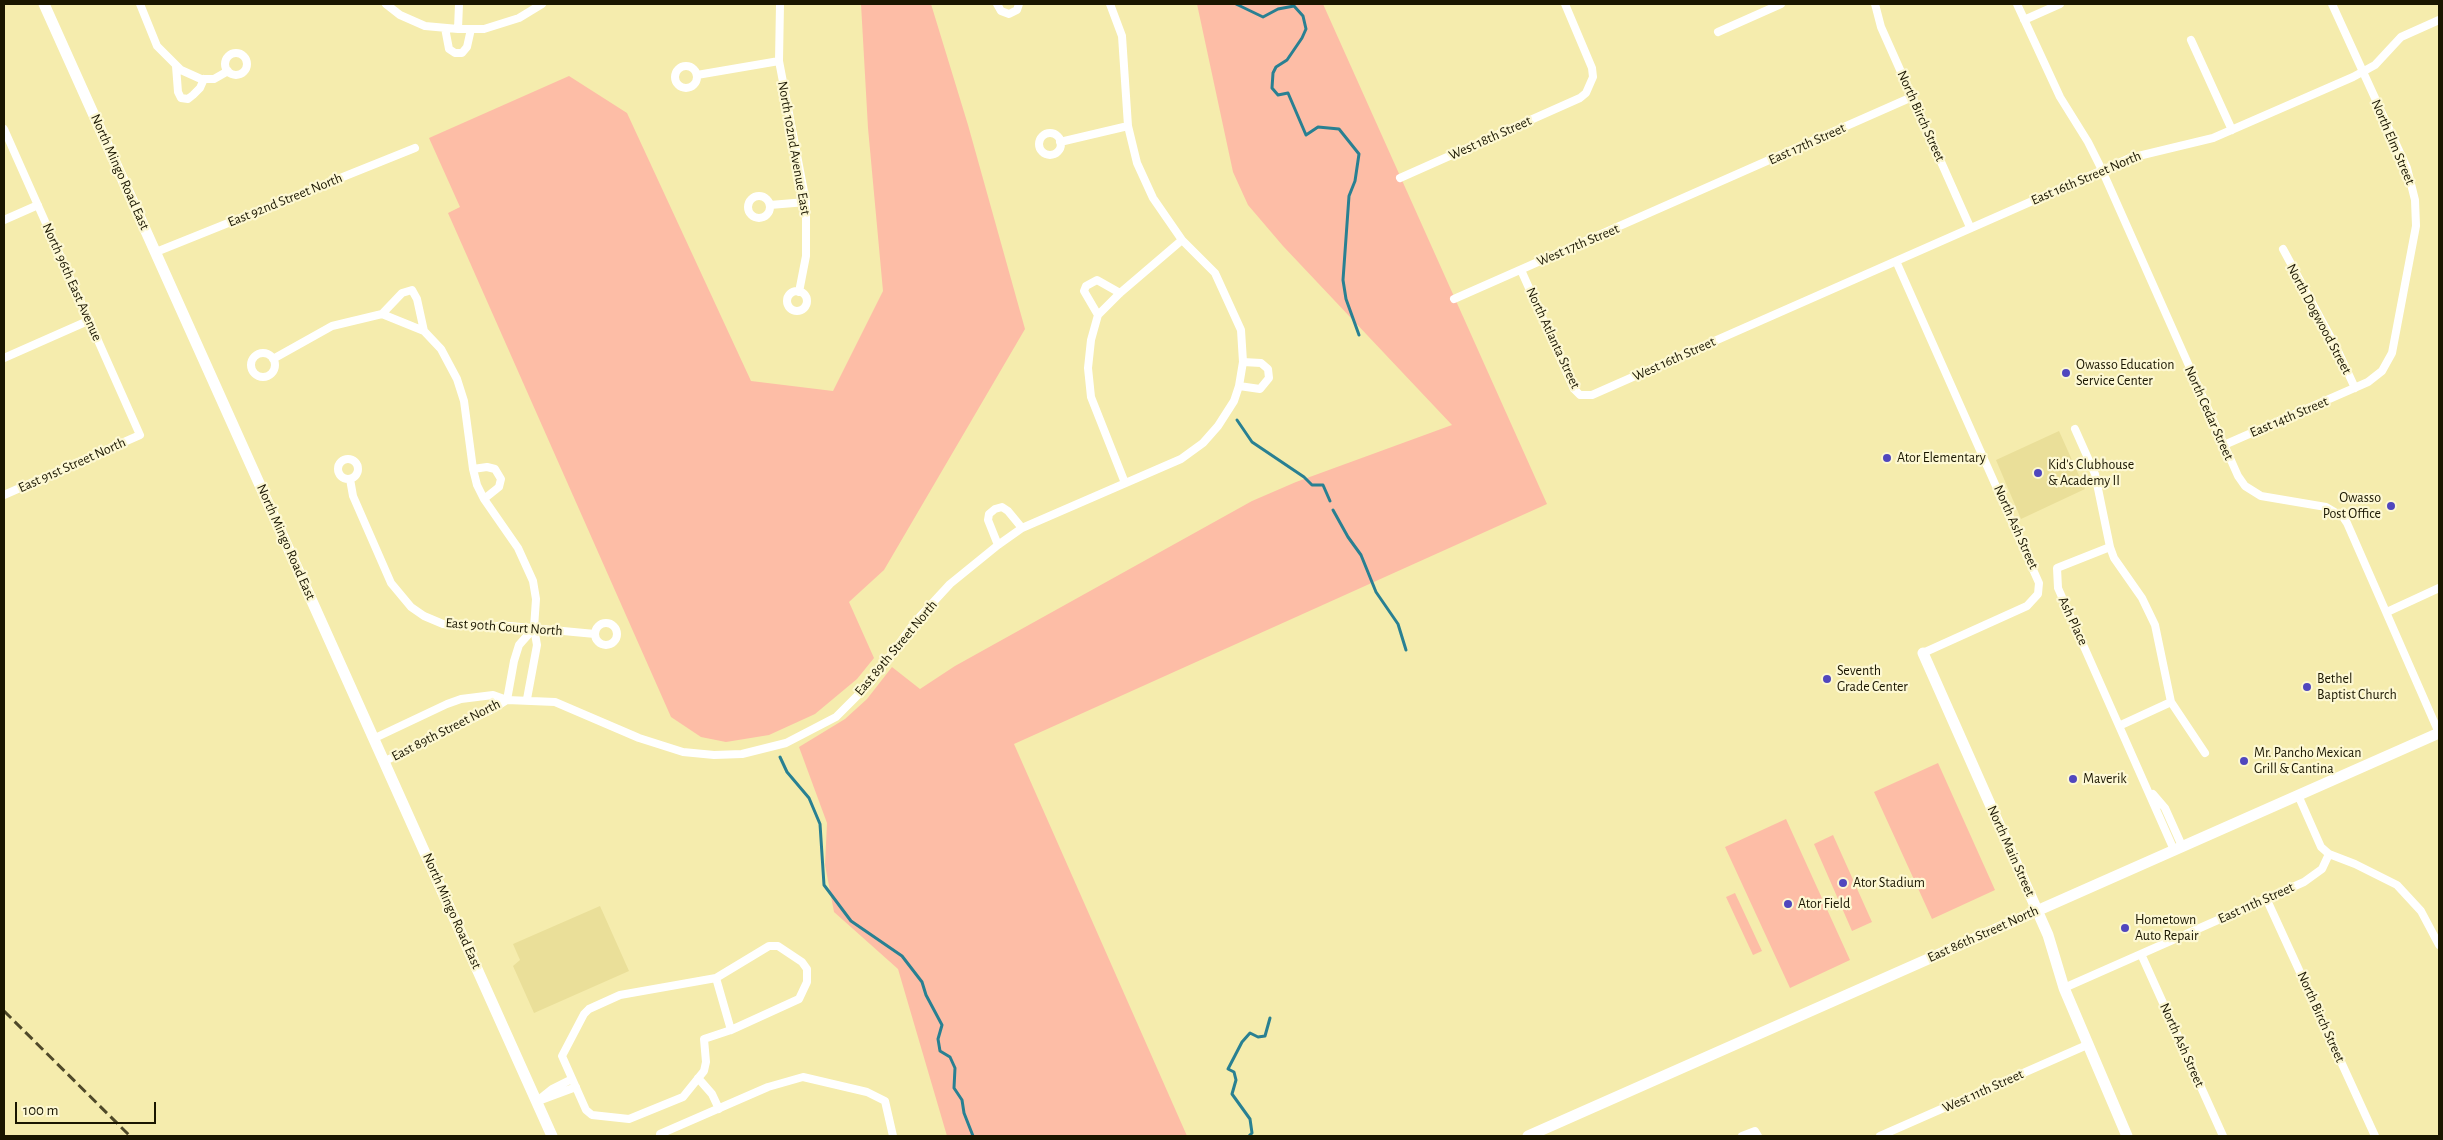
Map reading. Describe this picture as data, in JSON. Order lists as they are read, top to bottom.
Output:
{
  "streets": {
    "street": [
      "North Birch Street",
      "West 18th Street",
      "North Elm Street",
      "East 17th Street",
      "North 102nd Avenue East",
      "North Mingo Road East",
      "East 16th Street North",
      "East 92nd Street North",
      "West 17th Street",
      "North 96th East Avenue",
      "North Dogwood Street",
      "North Atlanta Street",
      "West 16th Street",
      "North Cedar Street",
      "East 14th Street",
      "East 91st Street North",
      "North Ash Street",
      "Ash Place",
      "East 90th Court North",
      "East 89th Street North",
      "North Main Street",
      "East 11th Street",
      "East 86th Street North",
      "West 11th Street"
    ]
  },
  "crossings": [
    ["North Birch Street", "East 17th Street"],
    ["North Birch Street", "East 16th Street North"],
    ["North Birch Street", "East 11th Street"],
    ["North Elm Street", "East 16th Street North"],
    ["North Elm Street", "North Dogwood Street"],
    ["North Elm Street", "East 14th Street"],
    ["East 17th Street", "West 17th Street"],
    ["North Mingo Road East", "East 92nd Street North"],
    ["North Mingo Road East", "East 89th Street North"],
    ["East 16th Street North", "West 16th Street"],
    ["East 16th Street North", "North Cedar Street"],
    ["East 16th Street North", "North Ash Street"],
    ["West 17th Street", "North Atlanta Street"],
    ["North 96th East Avenue", "East 91st Street North"],
    ["North Dogwood Street", "East 14th Street"],
    ["North Atlanta Street", "West 16th Street"],
    ["North Cedar Street", "East 14th Street"],
    ["North Cedar Street", "East 86th Street North"],
    ["North Ash Street", "North Main Street"],
    ["North Ash Street", "East 11th Street"],
    ["Ash Place", "East 86th Street North"],
    ["North Main Street", "East 11th Street"],
    ["North Main Street", "East 86th Street North"],
    ["North Main Street", "West 11th Street"]
  ],
  "places": [
    "Owasso Education Service Center",
    "Ator Elementary",
    "Kid's Clubhouse & Academy II",
    "Owasso Post Office",
    "Seventh Grade Center",
    "Bethel Baptist Church",
    "Mr. Pancho Mexican Grill & Cantina",
    "Maverik",
    "Ator Stadium",
    "Ator Field",
    "Hometown Auto Repair"
  ],
  "scale_bar": "100 m"
}
